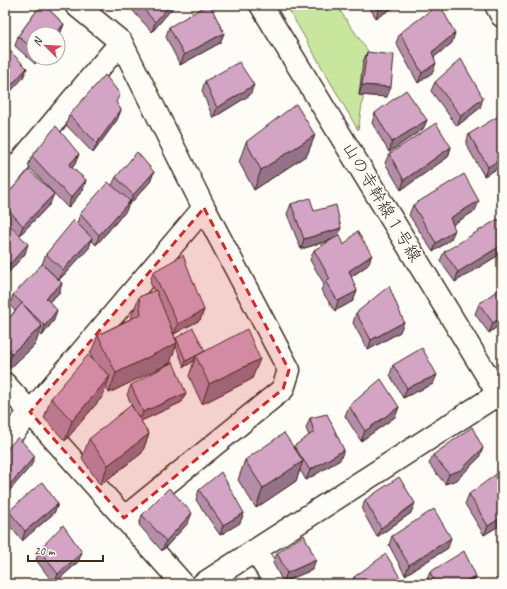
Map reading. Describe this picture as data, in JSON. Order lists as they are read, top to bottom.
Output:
{
  "streets": {
    "street": ["山の寺幹線１号線"]
  },
  "scale_bar": "20 m",
  "north": "top left"
}
